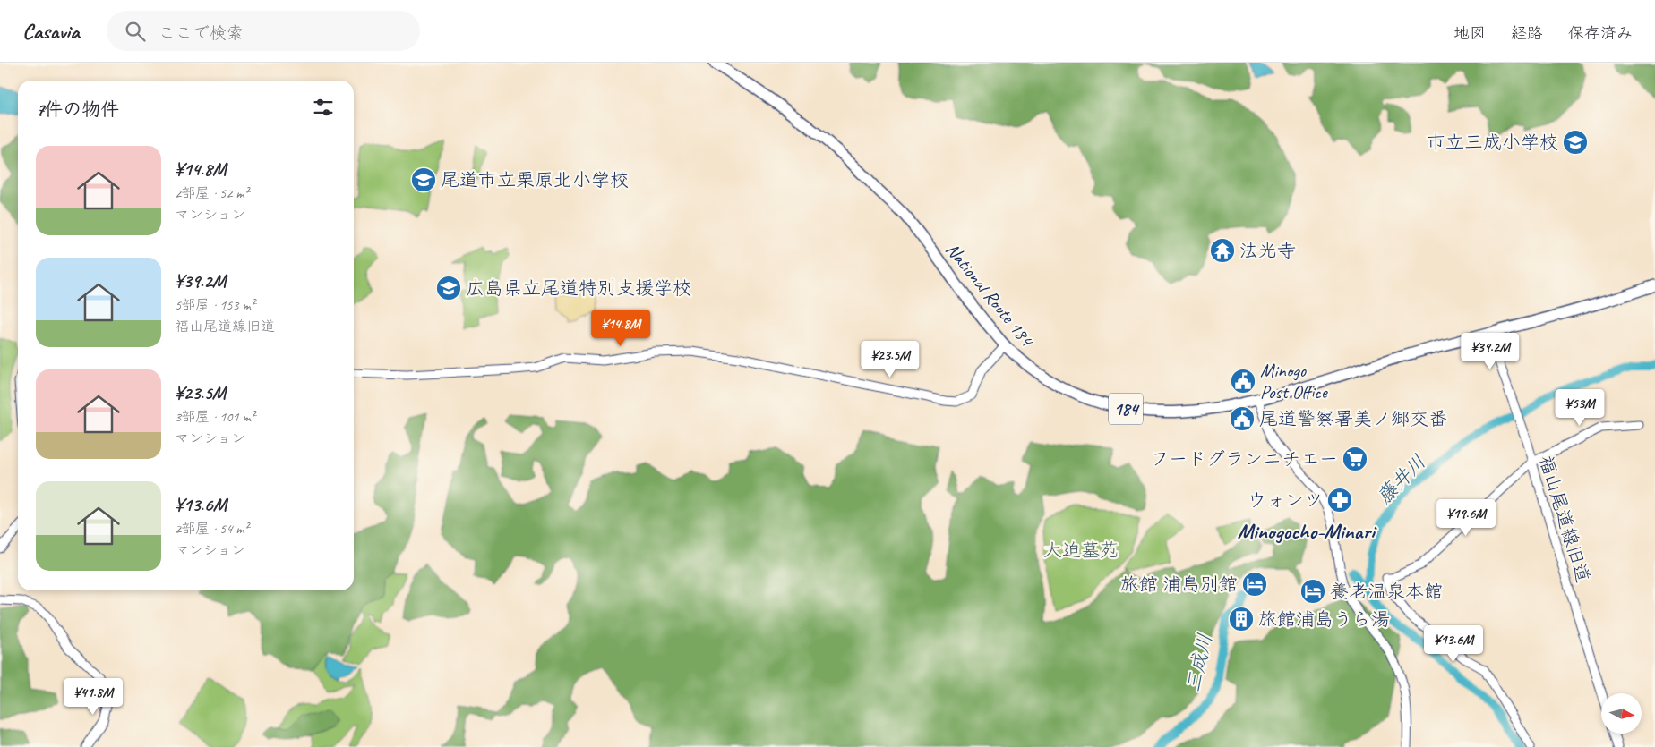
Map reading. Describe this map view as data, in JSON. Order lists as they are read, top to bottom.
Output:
{
  "streets": {
    "highway": ["National Route 184", "184"],
    "street": ["福山尾道線旧道"]
  },
  "crossings": [
    ["National Route 184", "福山尾道線旧道"]
  ],
  "districts": ["Minogocho-Minari"],
  "water": ["藤井川", "三成川"],
  "parks": ["大迫墓苑"],
  "places": {
    "school or university": ["市立三成小学校", "尾道市立栗原北小学校", "広島県立尾道特別支援学校"],
    "temple": ["法光寺"],
    "public building": ["Minogo Post Office", "尾道警察署美ノ郷交番"],
    "supermarket": ["フードグランニチエー"],
    "pharmacy": ["ウォンツ"],
    "hotel": ["旅館 浦島別館", "養老温泉本館"],
    "building": ["旅館浦島うら湯"]
  },
  "north": "right",
  "page": {
    "header": "Casavia",
    "search": "ここで検索",
    "nav": ["地図", "経路", "保存済み"],
    "heading": "7件の物件",
    "list": [
      {
        "name": "¥14.8M",
        "note": "2部屋 · 52 m² · マンション"
      },
      {
        "name": "¥39.2M",
        "note": "5部屋 · 153 m² · 福山尾道線旧道"
      },
      {
        "name": "¥23.5M",
        "note": "3部屋 · 101 m² · マンション"
      },
      {
        "name": "¥13.6M",
        "note": "2部屋 · 54 m² · マンション"
      }
    ],
    "price": [
      "¥14.8M",
      "¥39.2M",
      "¥23.5M",
      "¥53M",
      "¥19.6M",
      "¥13.6M",
      "¥41.8M"
    ]
  }
}
